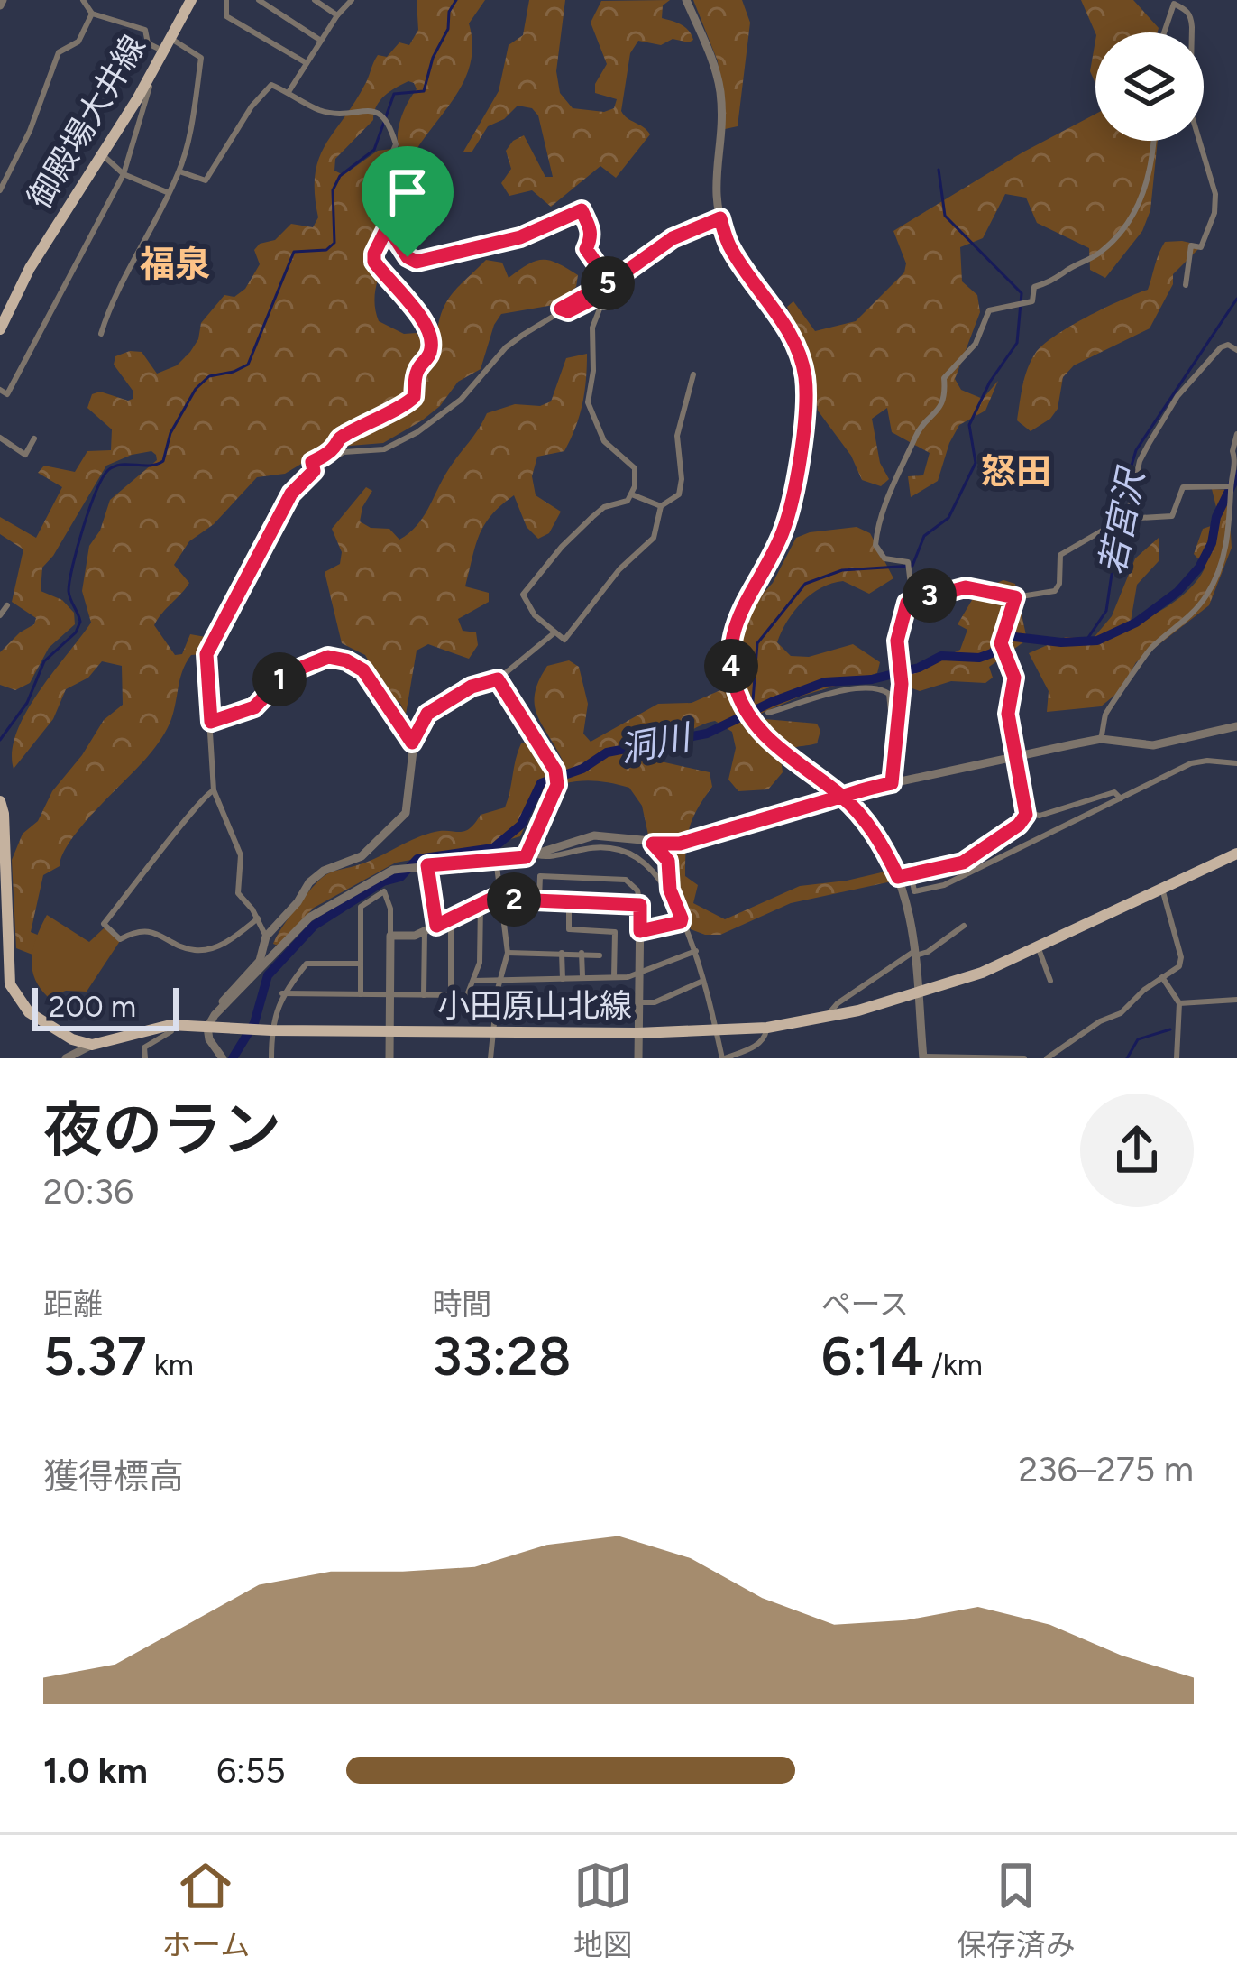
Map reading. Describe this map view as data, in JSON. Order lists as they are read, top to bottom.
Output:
{
  "streets": {
    "main road": ["御殿場大井線", "小田原山北線"]
  },
  "districts": ["福泉", "怒田"],
  "water": ["若宮沢", "洞川"],
  "scale_bar": "200 m",
  "page": {
    "pins": [
      "5",
      "3",
      "4",
      "1",
      "2"
    ],
    "scale": "200 m",
    "heading": ["夜のラン", "20:36"],
    "stats": [
      ["距離", "5.37 km"],
      ["時間", "33:28"],
      ["ペース", "6:14 /km"]
    ],
    "chart": ["獲得標高", "236–275 m"],
    "list": [
      {
        "name": "1.0 km",
        "note": "6:55"
      }
    ],
    "tabs": ["ホーム", "地図", "保存済み"]
  }
}
